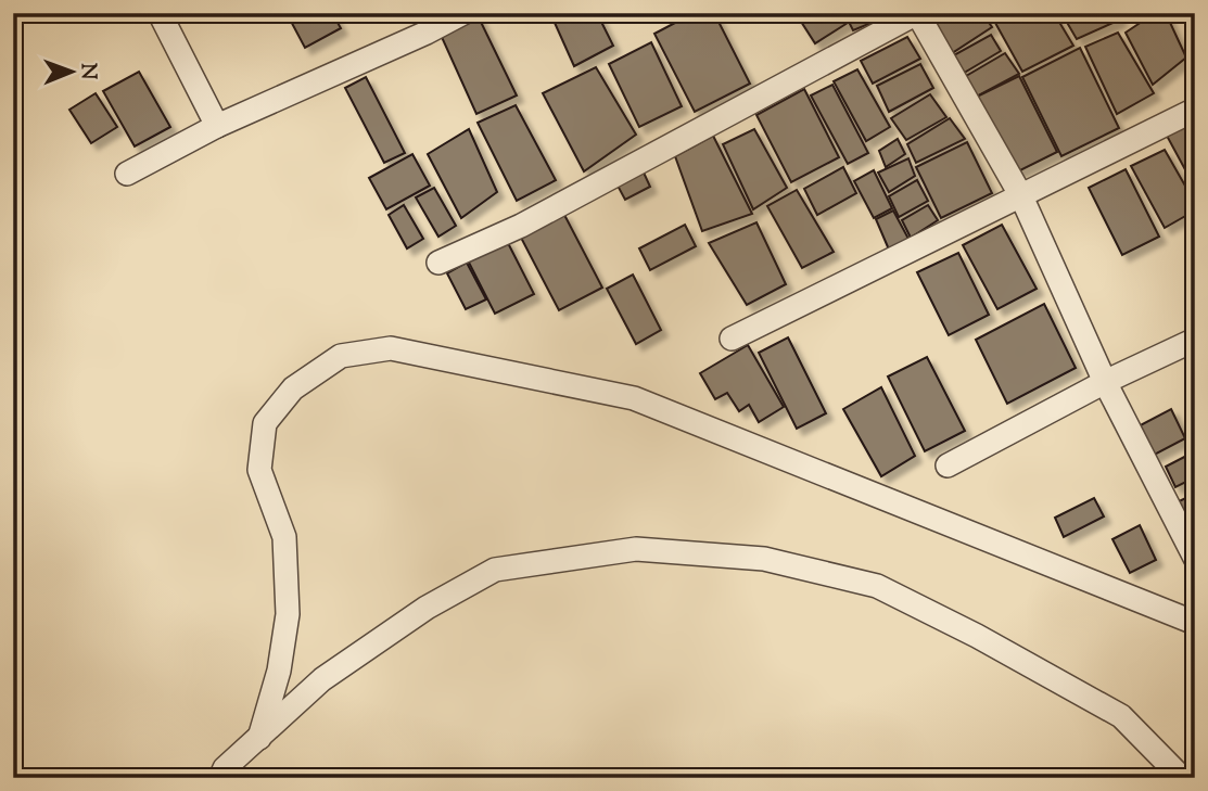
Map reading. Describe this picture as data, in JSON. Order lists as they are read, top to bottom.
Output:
{
  "north": "right"
}
